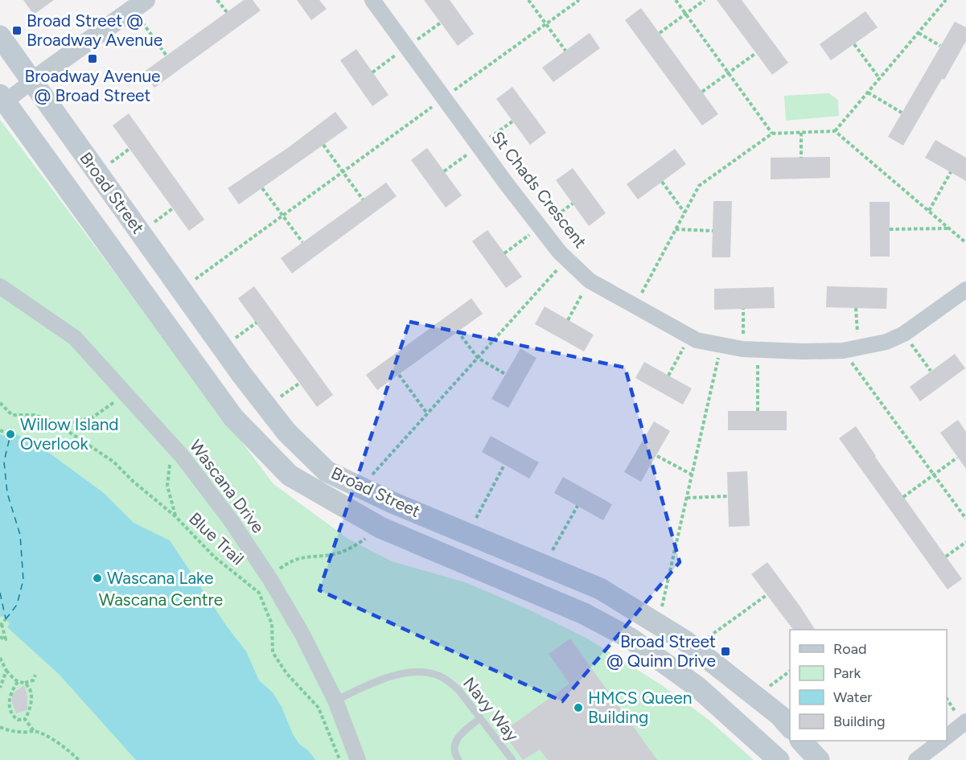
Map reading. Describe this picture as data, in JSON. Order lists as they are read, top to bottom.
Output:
{
  "streets": {
    "main road": ["Broad Street"],
    "street": ["St Chads Crescent", "Wascana Drive"],
    "lane": ["Navy Way"],
    "path": ["Blue Trail"]
  },
  "crossings": [
    ["Wascana Drive", "Navy Way"]
  ],
  "parks": ["Wascana Centre"],
  "places": {
    "transit": ["Broad Street @ Broadway Avenue", "Broadway Avenue @ Broad Street", "Broad Street @ Quinn Drive"],
    "other": ["Willow Island Overlook", "Wascana Lake", "HMCS Queen Building"]
  },
  "legend": [
    "Road",
    "Park",
    "Water",
    "Building"
  ]
}
